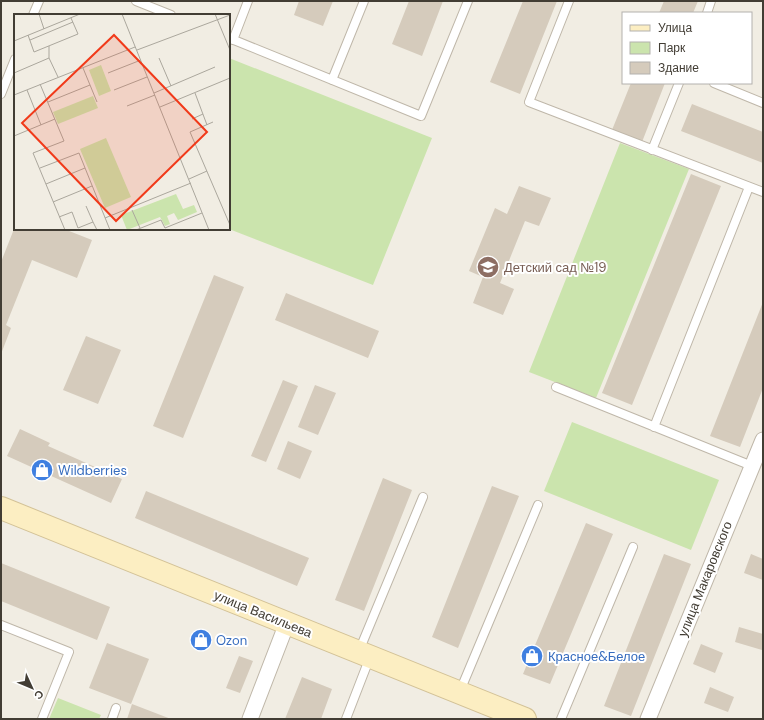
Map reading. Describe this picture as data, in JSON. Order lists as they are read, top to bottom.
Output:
{
  "streets": {
    "street": ["улица Макаровского", "улица Васильева"]
  },
  "places": {
    "school or university": ["Детский сад №19"],
    "shop": ["Wildberries", "Ozon", "Красное&Белое"]
  },
  "legend": ["Улица", "Парк", "Здание"],
  "north": "bottom right"
}
